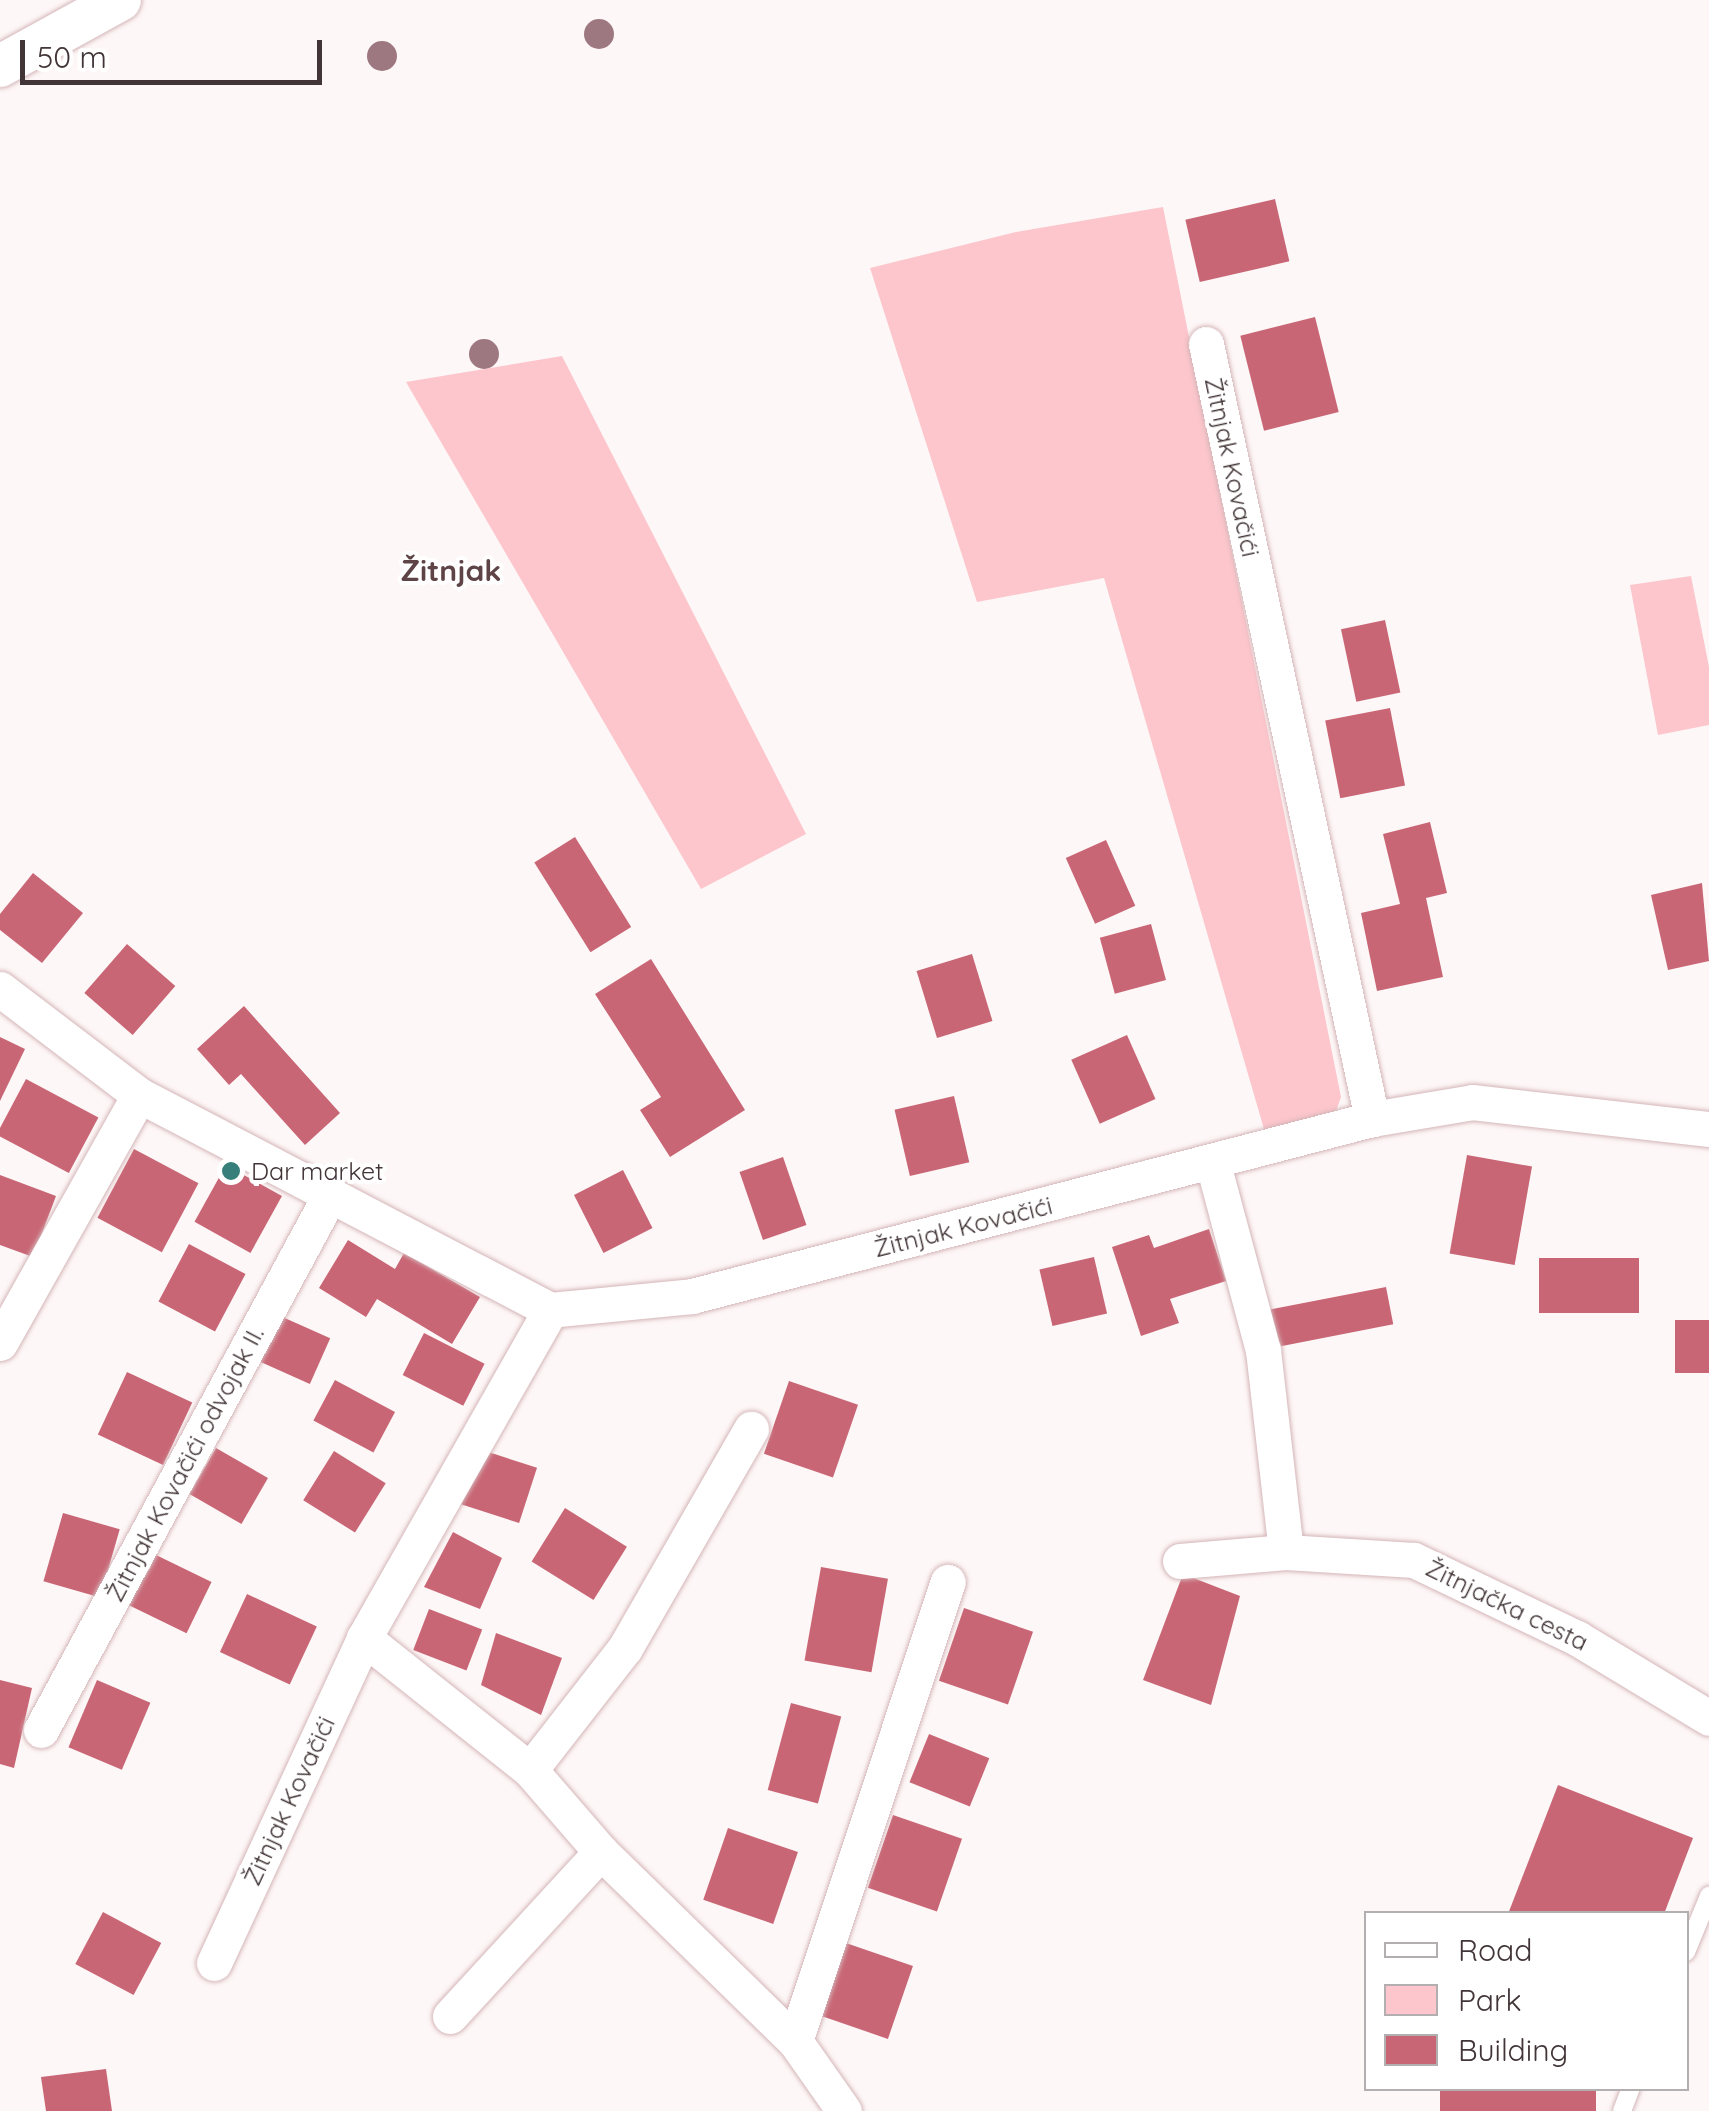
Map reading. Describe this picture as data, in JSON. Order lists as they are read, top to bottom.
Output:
{
  "streets": {
    "street": ["Žitnjak Kovačići", "Žitnjak Kovačići odvojak II.", "Žitnjačka cesta"]
  },
  "districts": ["Žitnjak"],
  "places": ["Dar market"],
  "legend": ["Road", "Park", "Building"],
  "scale_bar": "50 m"
}
